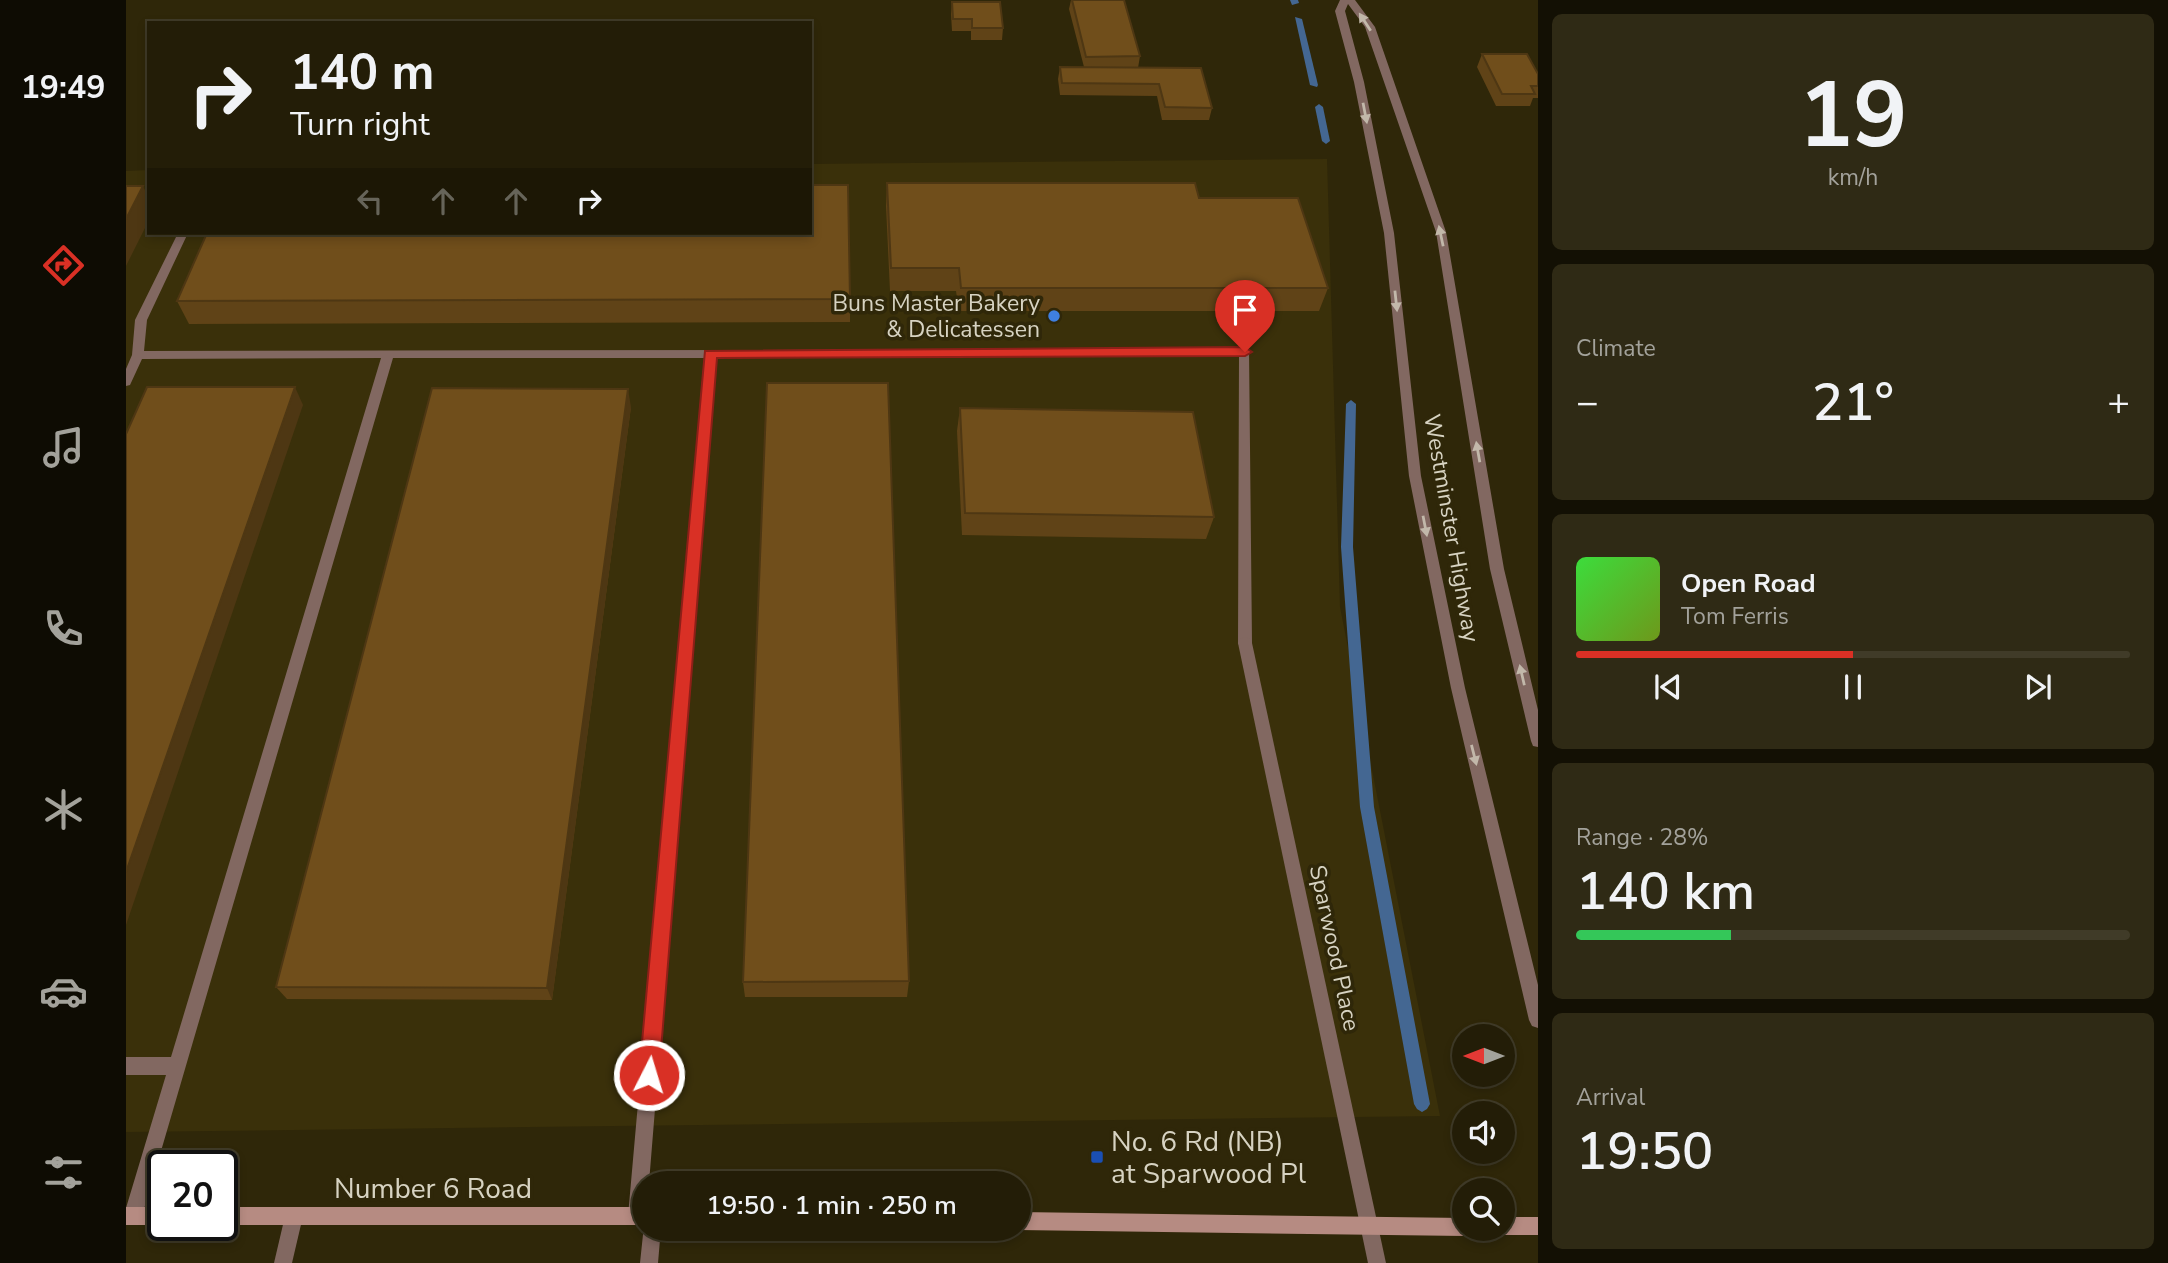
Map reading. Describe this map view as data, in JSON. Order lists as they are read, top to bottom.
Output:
{
  "streets": {
    "main road": ["Number 6 Road"],
    "street": ["Westminster Highway", "Sparwood Place"]
  },
  "places": {
    "other": ["Buns Master Bakery & Delicatessen"],
    "transit": ["No. 6 Rd (NB) at Sparwood Pl"]
  },
  "north": "left",
  "page": {
    "tabs": "19:49",
    "tile": [
      ["19", "km/h"],
      "Climate",
      ["Range · 28%", "140 km"],
      ["Arrival", "19:50"]
    ],
    "turn": ["140 m", "Turn right"],
    "heat": ["−", "21°", "+"],
    "song": ["Open Road", "Tom Ferris"],
    "limit": "20",
    "trip": "19:50 · 1 min · 250 m"
  }
}
